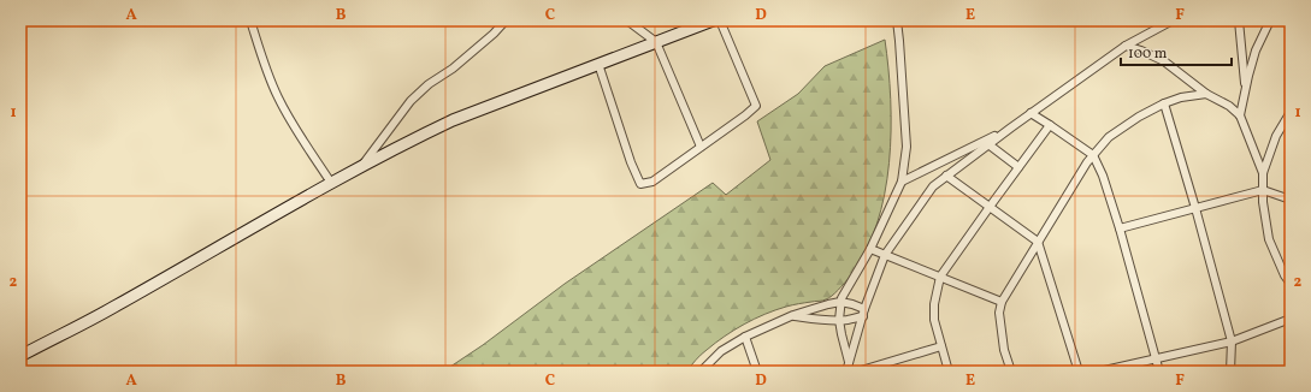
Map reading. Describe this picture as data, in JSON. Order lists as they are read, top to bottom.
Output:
{
  "scale_bar": "100 m",
  "grid": {
    "columns": [
      "A",
      "B",
      "C",
      "D",
      "E",
      "F"
    ],
    "rows": ["1", "2"]
  }
}
